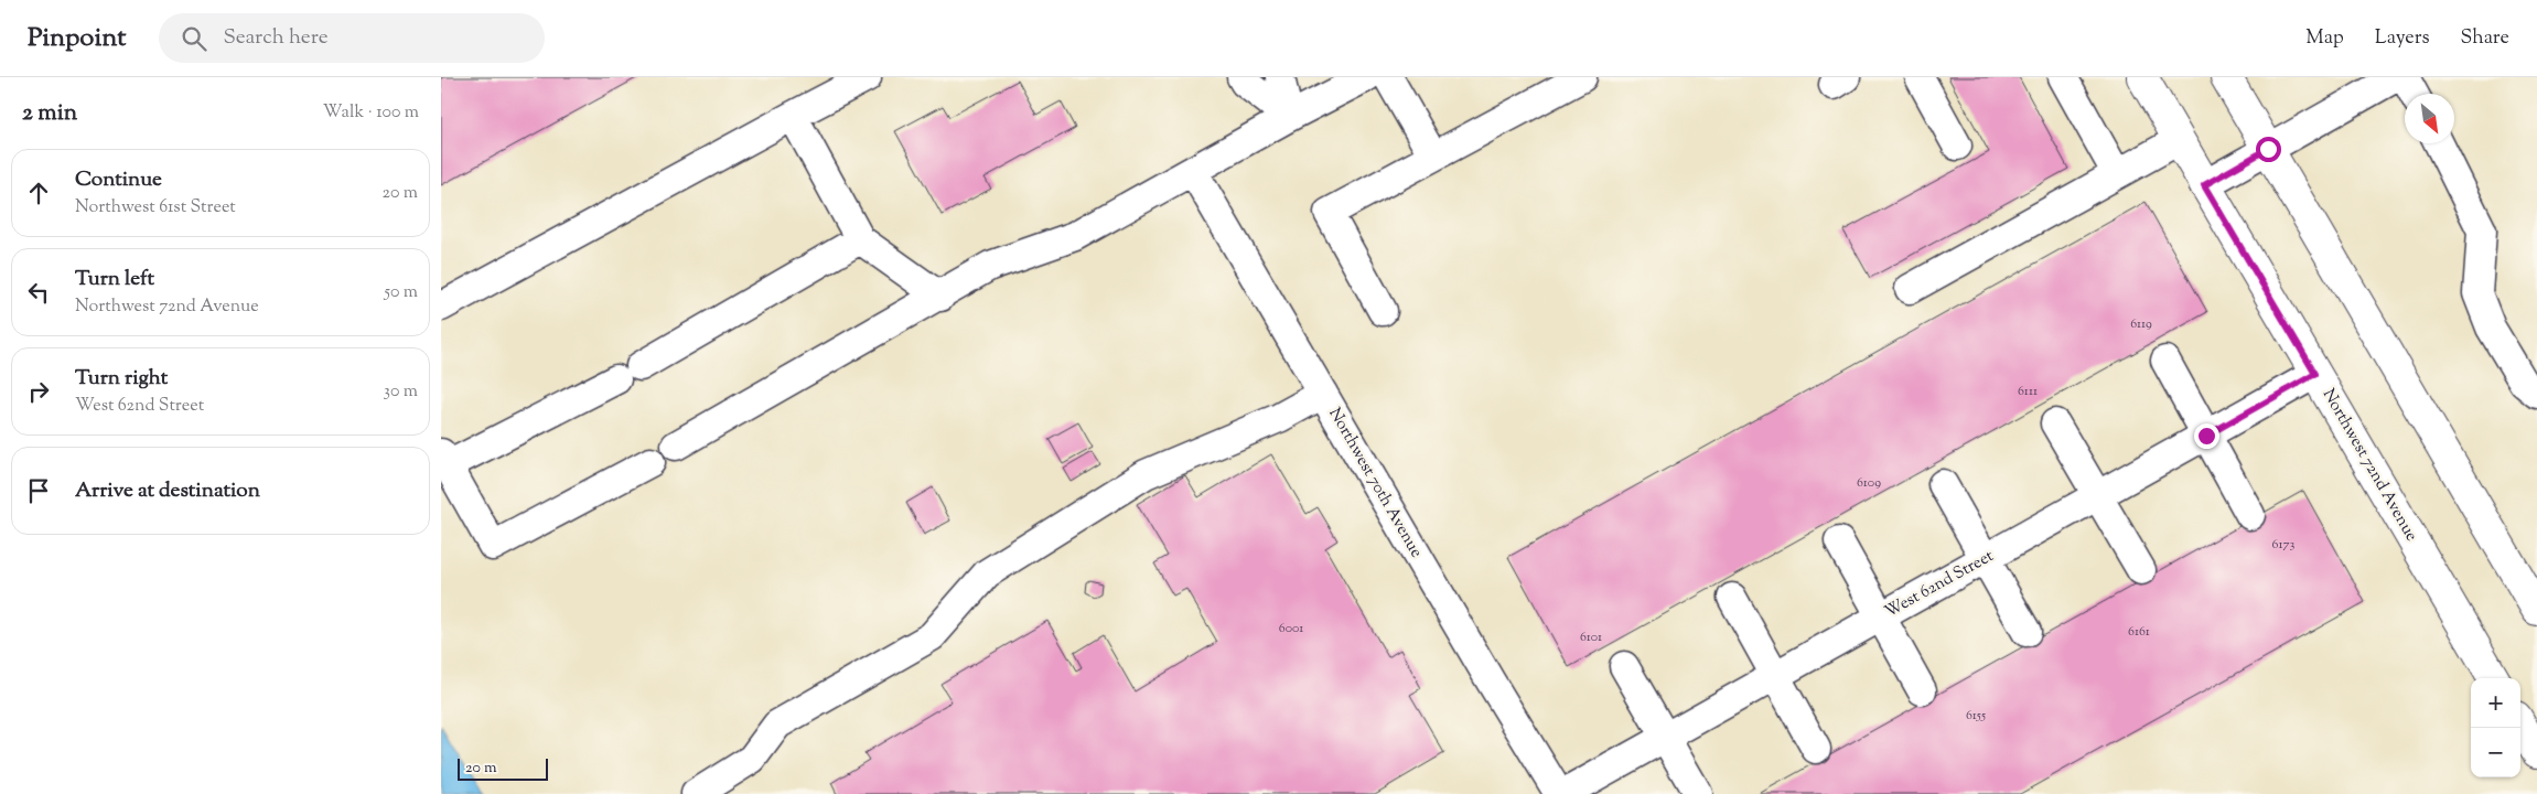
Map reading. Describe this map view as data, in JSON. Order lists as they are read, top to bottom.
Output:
{
  "streets": {
    "main road": ["Northwest 72nd Avenue"],
    "street": ["Northwest 70th Avenue", "West 62nd Street"]
  },
  "crossings": [
    ["Northwest 72nd Avenue", "West 62nd Street"]
  ],
  "house_numbers": [
    "6119",
    "6111",
    "6109",
    "6173",
    "6001",
    "6161",
    "6101",
    "6155"
  ],
  "scale_bar": "20 m",
  "north": "bottom right",
  "page": {
    "header": "Pinpoint",
    "search": "Search here",
    "nav": ["Map", "Layers", "Share"],
    "heading": ["2 min", "Walk · 100 m"],
    "list": [
      ["Continue", "Northwest 61st Street", "20 m"],
      ["Turn left", "Northwest 72nd Avenue", "50 m"],
      ["Turn right", "West 62nd Street", "30 m"],
      "Arrive at destination"
    ],
    "map_buttons": ["+", "−"],
    "scale": "20 m"
  }
}
